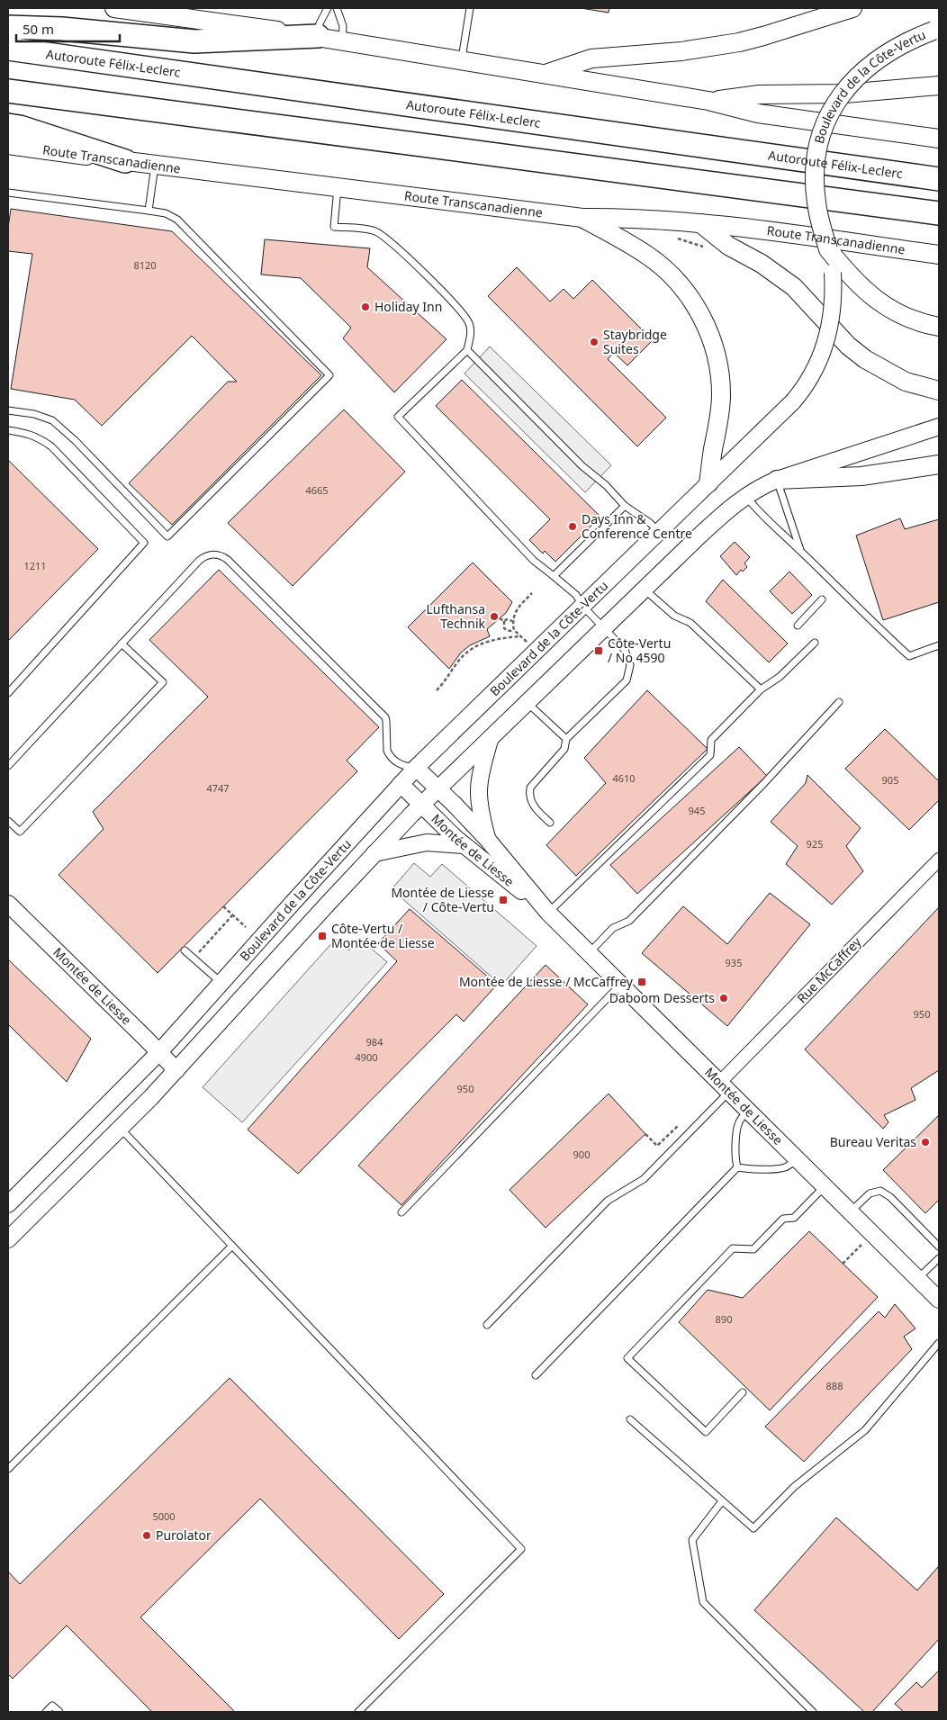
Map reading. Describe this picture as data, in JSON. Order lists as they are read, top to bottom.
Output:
{
  "streets": {
    "highway": ["Autoroute Félix-Leclerc"],
    "main road": ["Boulevard de la Côte-Vertu", "Route Transcanadienne"],
    "street": ["Montée de Liesse", "Rue McCaffrey"]
  },
  "crossings": [
    ["Boulevard de la Côte-Vertu", "Montée de Liesse"],
    ["Montée de Liesse", "Rue McCaffrey"]
  ],
  "places": {
    "other": [
      "Holiday Inn",
      "Staybridge Suites",
      "Days Inn & Conference Centre",
      "Lufthansa Technik",
      "Daboom Desserts",
      "Bureau Veritas",
      "Purolator"
    ],
    "transit": [
      "Côte-Vertu / No 4590",
      "Montée de Liesse / Côte-Vertu",
      "Côte-Vertu / Montée de Liesse",
      "Montée de Liesse / McCaffrey"
    ]
  },
  "house_numbers": [
    "8120",
    "4665",
    "1211",
    "4610",
    "905",
    "4747",
    "945",
    "925",
    "935",
    "950",
    "984",
    "4900",
    "950",
    "900",
    "890",
    "888",
    "5000"
  ],
  "scale_bar": "50 m"
}
